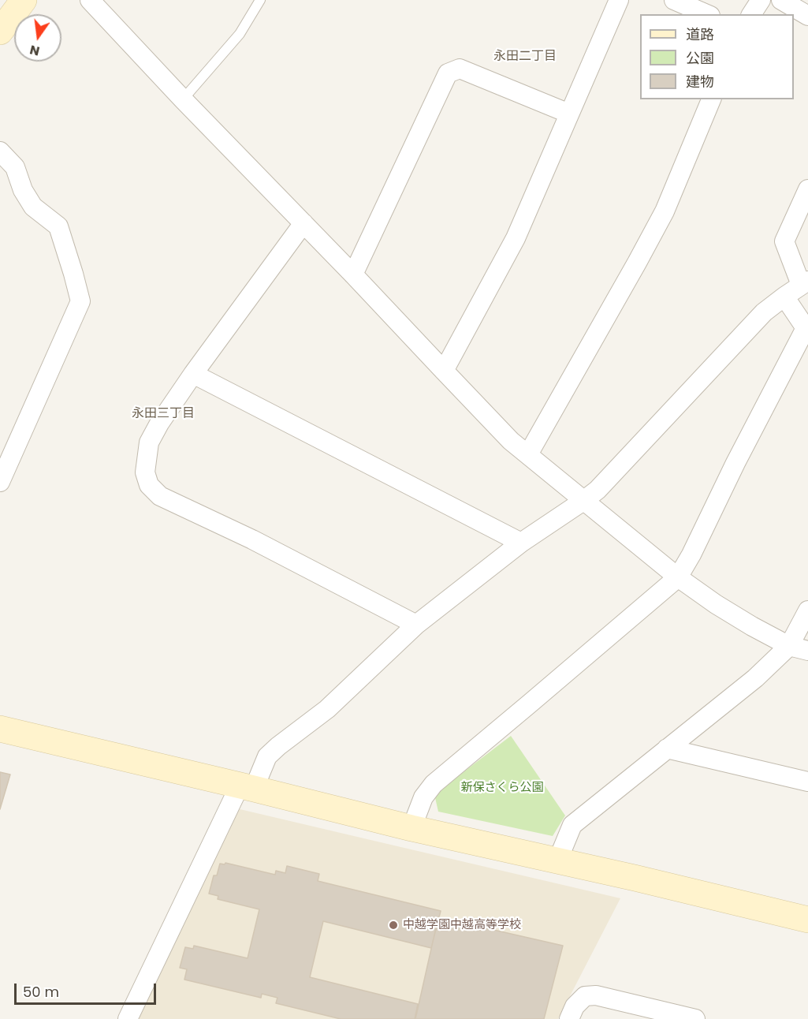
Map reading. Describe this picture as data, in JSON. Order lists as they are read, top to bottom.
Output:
{
  "districts": ["永田二丁目", "永田三丁目"],
  "parks": ["新保さくら公園"],
  "places": ["中越学園中越高等学校"],
  "legend": ["道路", "公園", "建物"],
  "scale_bar": "50 m",
  "north": "bottom"
}
